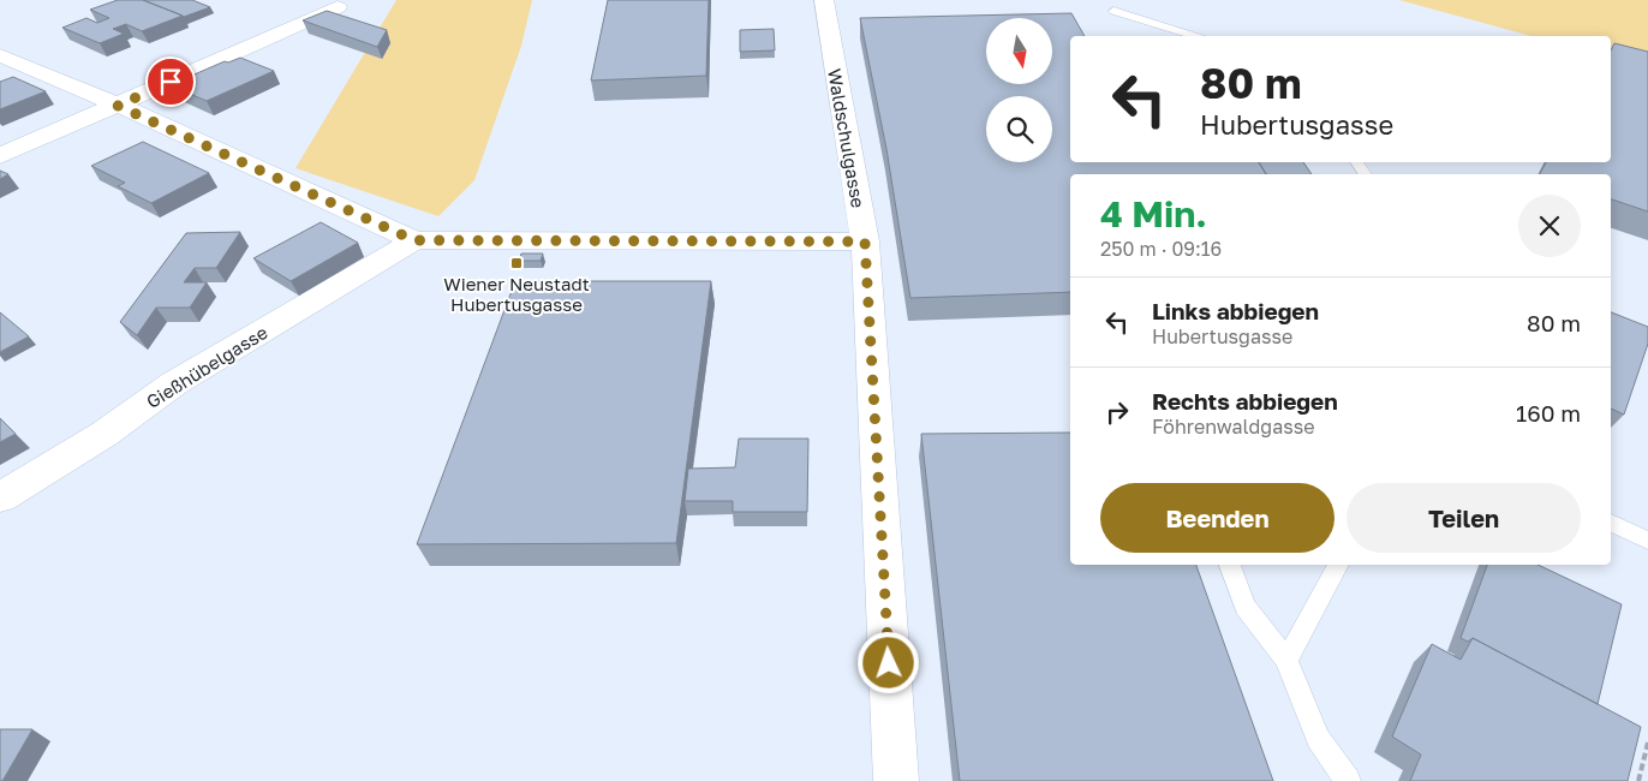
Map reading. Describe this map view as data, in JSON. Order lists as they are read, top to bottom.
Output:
{
  "streets": {
    "street": ["Waldschulgasse", "Gießhübelgasse"]
  },
  "places": {
    "transit": ["Wiener Neustadt Hubertusgasse"]
  },
  "north": "bottom",
  "page": {
    "turn": ["80 m", "Hubertusgasse"],
    "heading": ["4 Min.", "250 m · 09:16"],
    "list": [
      {
        "name": "Links abbiegen",
        "note": "Hubertusgasse",
        "value": "80 m"
      },
      {
        "name": "Rechts abbiegen",
        "note": "Föhrenwaldgasse",
        "value": "160 m"
      }
    ],
    "buttons": ["Beenden", "Teilen"]
  }
}
